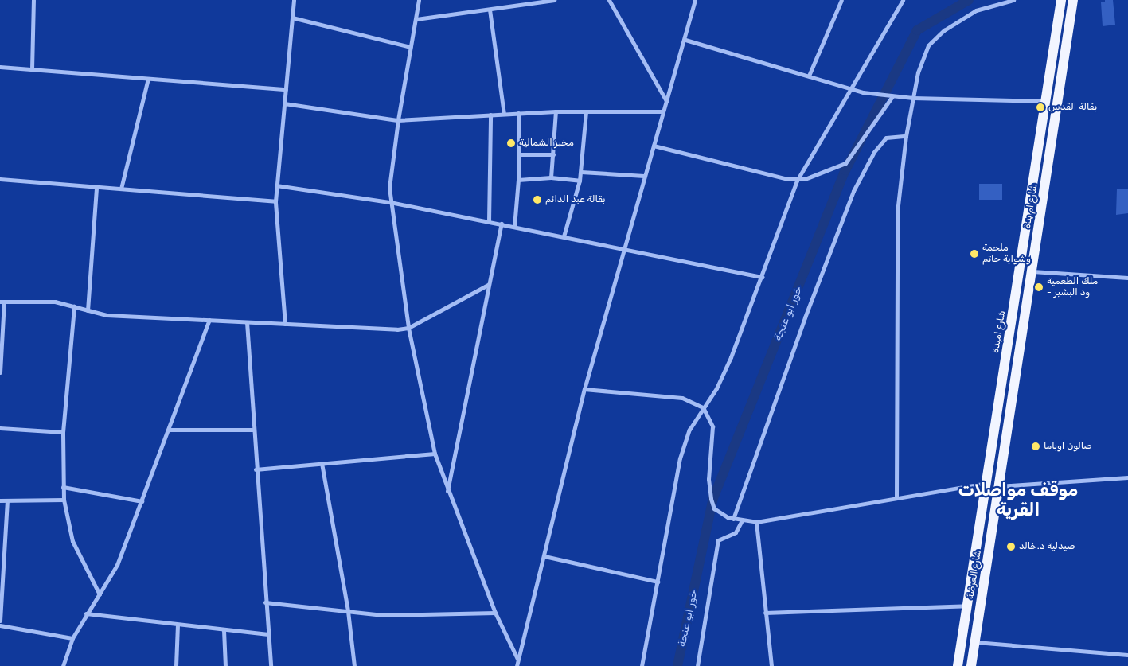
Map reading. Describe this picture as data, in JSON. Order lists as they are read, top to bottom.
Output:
{
  "streets": {
    "main road": ["شارع ام بدة", "شارع امبدة", "شارع العرضة"]
  },
  "crossings": [
    ["شارع ام بدة", "شارع العرضة"]
  ],
  "districts": ["موقف مواصلات القرية"],
  "water": ["خور ابو عنجة"],
  "places": [
    "بقالة القدس",
    "مخبز الشمالية",
    "بقالة عبد الدائم",
    "ملحمة وشواية حاتم",
    "ملك الطعمية - ود البشير",
    "صالون اوباما",
    "صيدلية د.خالد"
  ]
}
